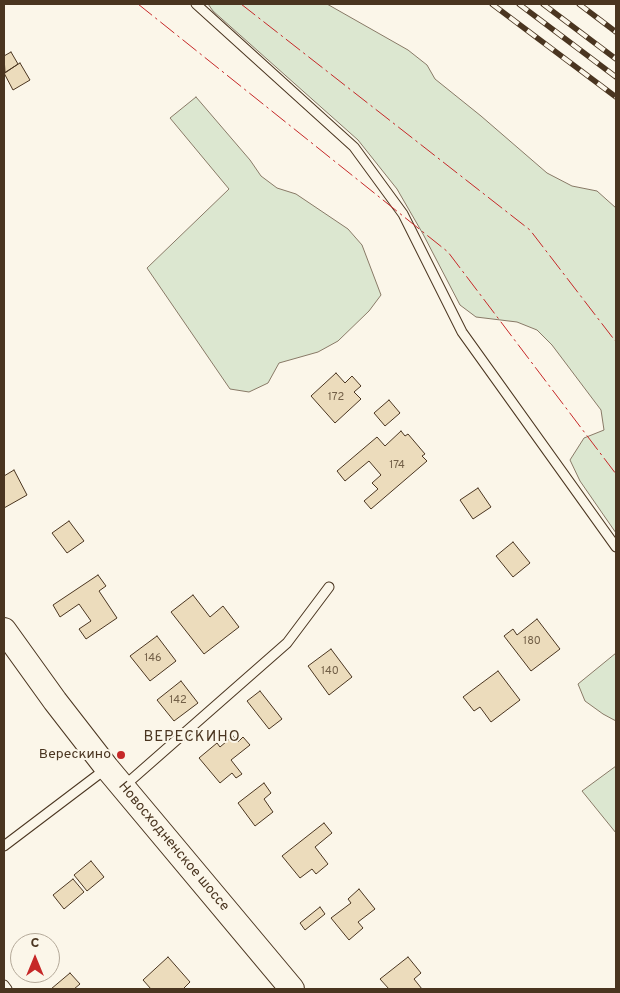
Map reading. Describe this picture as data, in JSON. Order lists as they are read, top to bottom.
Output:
{
  "streets": {
    "main road": ["Новосходненское шоссе"]
  },
  "districts": ["ВЕРЕСКИНО"],
  "places": ["Верескино"],
  "house_numbers": [
    "172",
    "174",
    "180",
    "146",
    "140",
    "142"
  ],
  "north": "top"
}
